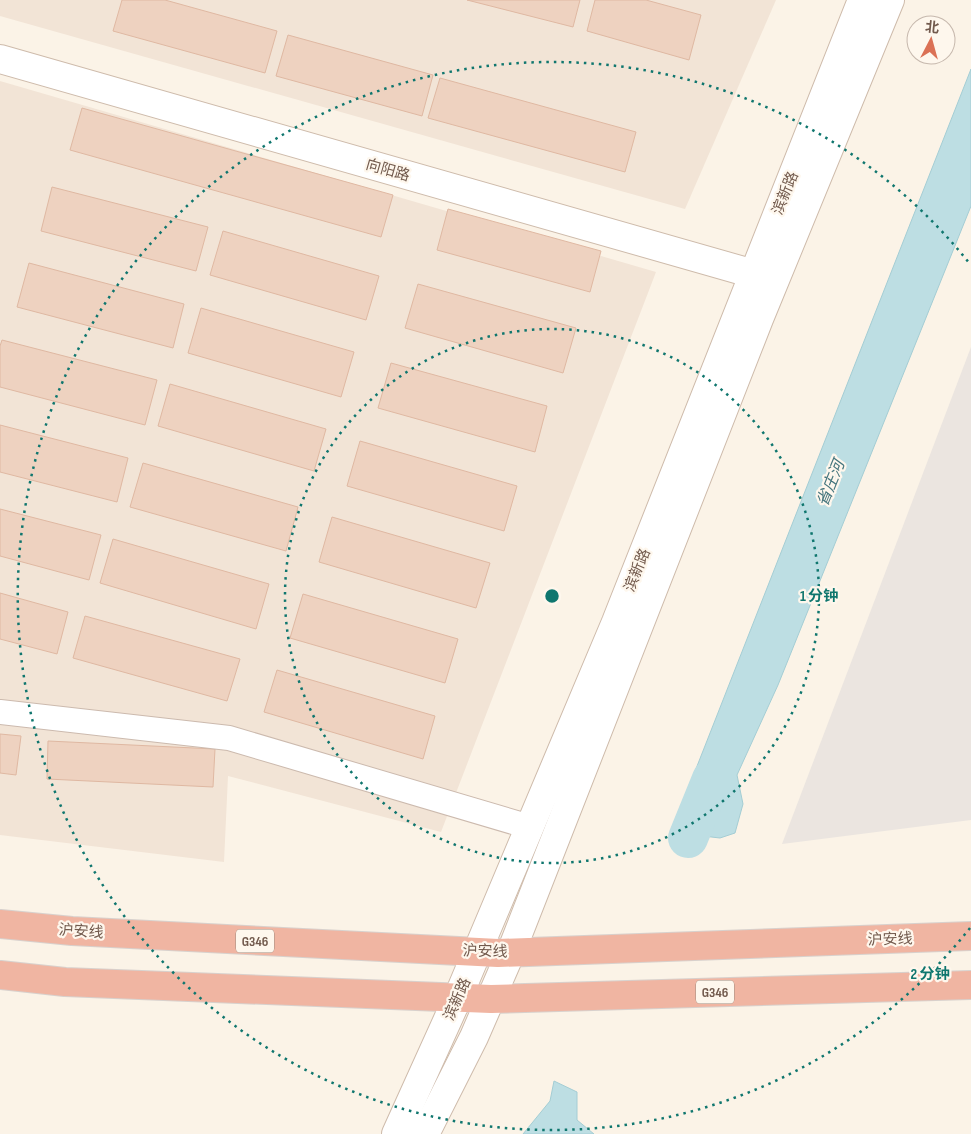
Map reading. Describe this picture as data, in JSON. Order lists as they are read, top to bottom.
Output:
{
  "streets": {
    "highway": ["沪安线", "G346"],
    "main road": ["向阳路", "滨新路"]
  },
  "crossings": [
    ["向阳路", "滨新路"],
    ["滨新路", "沪安线"],
    ["滨新路", "G346"]
  ],
  "water": ["省庄河"],
  "north": "top",
  "rings": ["1 分钟", "2 分钟"]
}
